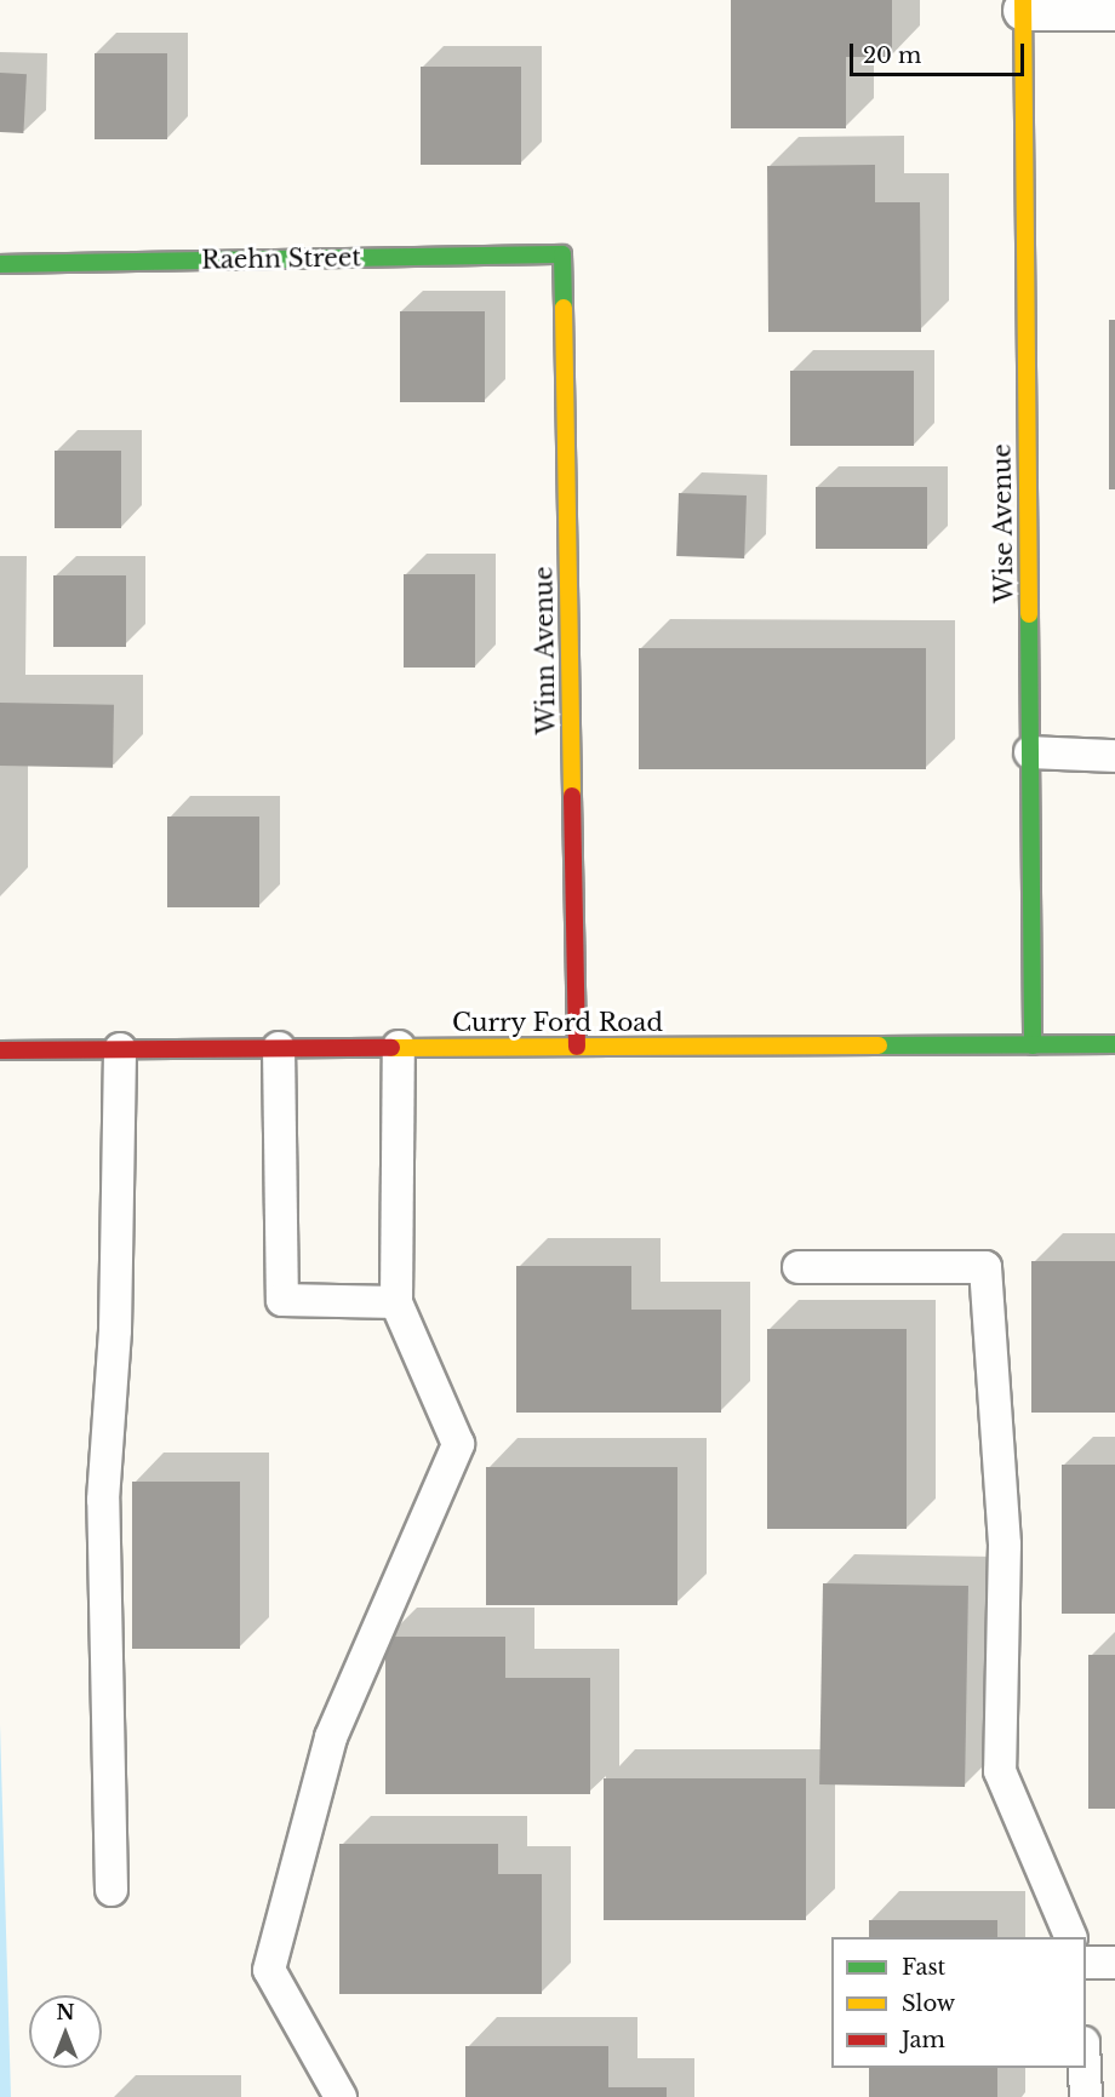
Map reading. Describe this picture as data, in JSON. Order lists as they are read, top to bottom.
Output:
{
  "streets": {
    "street": [
      "Raehn Street",
      "Wise Avenue",
      "Winn Avenue",
      "Curry Ford Road"
    ]
  },
  "crossings": [
    ["Raehn Street", "Winn Avenue"],
    ["Wise Avenue", "Curry Ford Road"],
    ["Winn Avenue", "Curry Ford Road"]
  ],
  "legend": ["Fast", "Slow", "Jam"],
  "scale_bar": "20 m",
  "north": "top"
}
